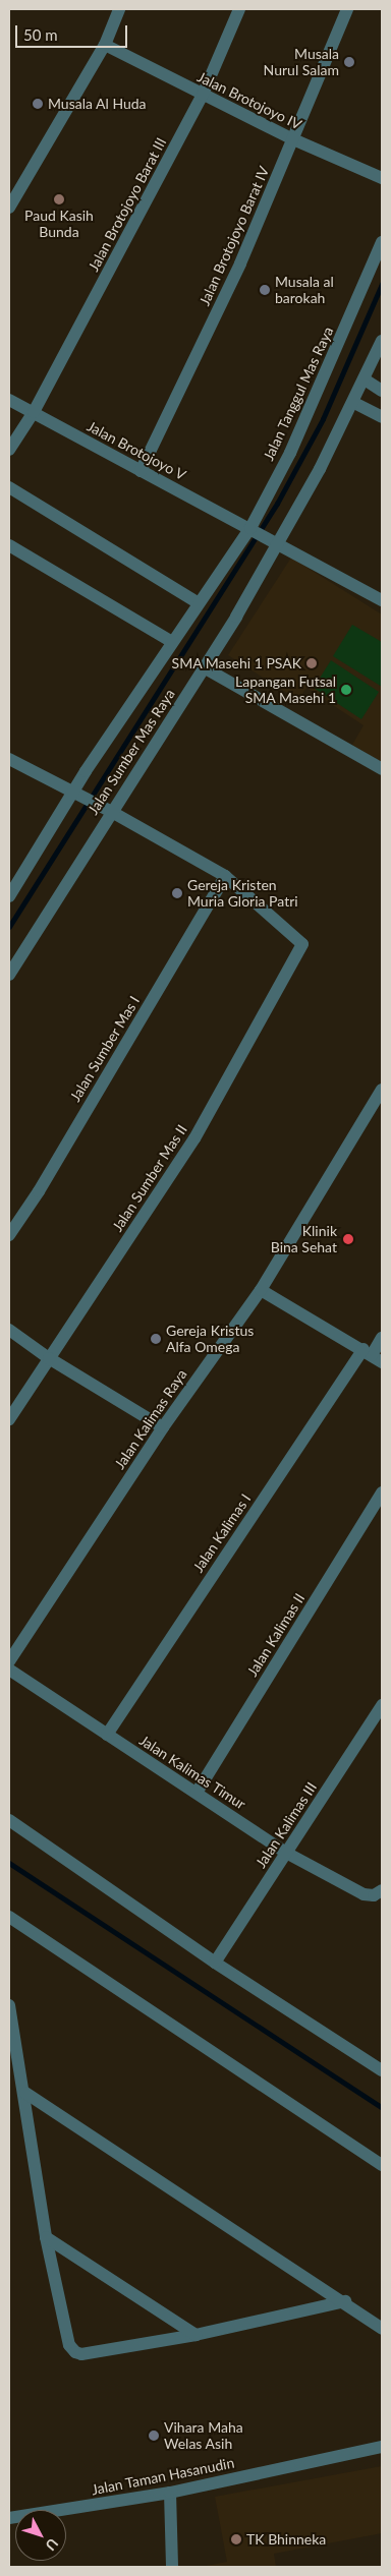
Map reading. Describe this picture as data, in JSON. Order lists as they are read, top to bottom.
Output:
{
  "streets": {
    "street": [
      "Jalan Brotojoyo IV",
      "Jalan Brotojoyo Barat III",
      "Jalan Brotojoyo Barat IV",
      "Jalan Tanggul Mas Raya",
      "Jalan Brotojoyo V",
      "Jalan Sumber Mas Raya",
      "Jalan Sumber Mas I",
      "Jalan Sumber Mas II",
      "Jalan Kalimas Raya",
      "Jalan Kalimas I",
      "Jalan Kalimas II",
      "Jalan Kalimas Timur",
      "Jalan Kalimas III",
      "Jalan Taman Hasanudin"
    ]
  },
  "crossings": [
    ["Jalan Brotojoyo IV", "Jalan Brotojoyo Barat III"],
    ["Jalan Brotojoyo IV", "Jalan Brotojoyo Barat IV"],
    ["Jalan Brotojoyo Barat III", "Jalan Brotojoyo V"],
    ["Jalan Brotojoyo Barat IV", "Jalan Brotojoyo V"],
    ["Jalan Tanggul Mas Raya", "Jalan Brotojoyo V"],
    ["Jalan Tanggul Mas Raya", "Jalan Sumber Mas Raya"],
    ["Jalan Brotojoyo V", "Jalan Sumber Mas Raya"],
    ["Jalan Sumber Mas I", "Jalan Sumber Mas II"],
    ["Jalan Kalimas I", "Jalan Kalimas Timur"],
    ["Jalan Kalimas II", "Jalan Kalimas Timur"],
    ["Jalan Kalimas Timur", "Jalan Kalimas III"]
  ],
  "places": [
    "Musala Nurul Salam",
    "Musala Al Huda",
    "Paud Kasih Bunda",
    "Musala al barokah",
    "SMA Masehi 1 PSAK",
    "Lapangan Futsal SMA Masehi 1",
    "Gereja Kristen Muria Gloria Patri",
    "Klinik Bina Sehat",
    "Gereja Kristus Alfa Omega",
    "Vihara Maha Welas Asih",
    "TK Bhinneka"
  ],
  "scale_bar": "50 m",
  "north": "bottom right"
}
